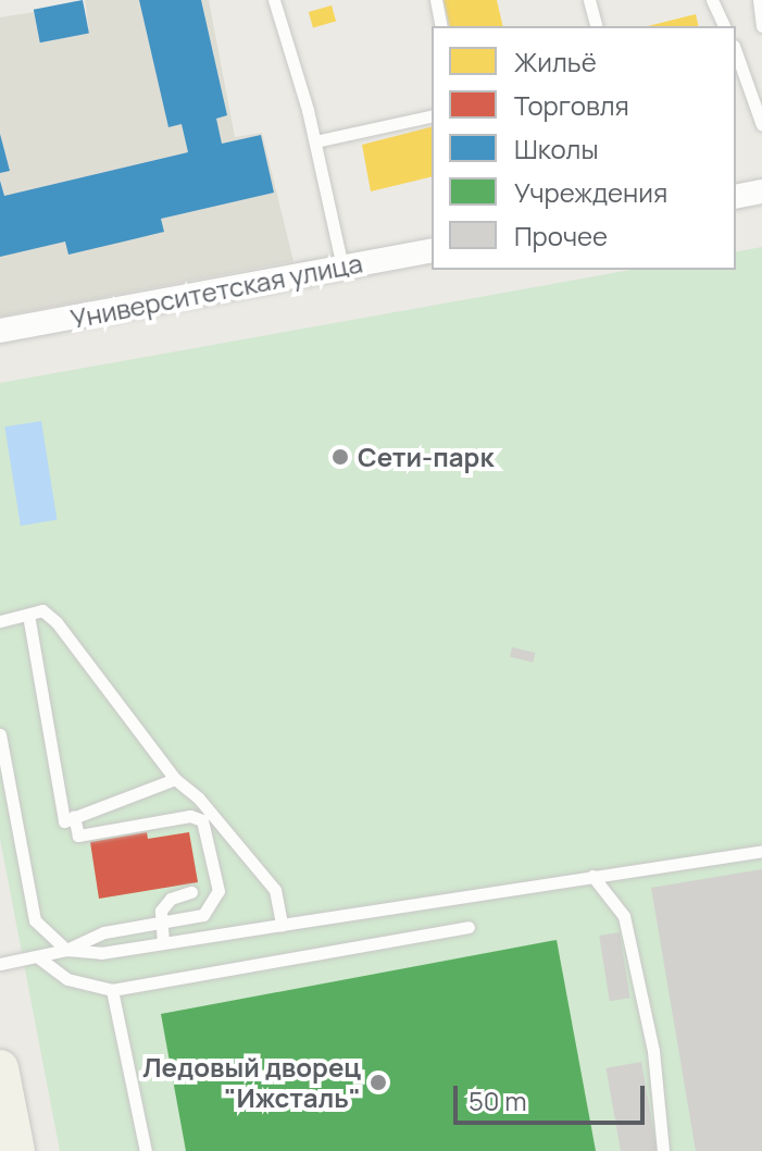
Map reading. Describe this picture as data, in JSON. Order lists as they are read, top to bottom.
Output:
{
  "streets": {
    "street": ["Университетская улица"]
  },
  "places": ["Сети-парк", "Ледовый дворец \"Ижсталь\""],
  "legend": [
    "Жильё",
    "Торговля",
    "Школы",
    "Учреждения",
    "Прочее"
  ],
  "scale_bar": "50 m"
}
